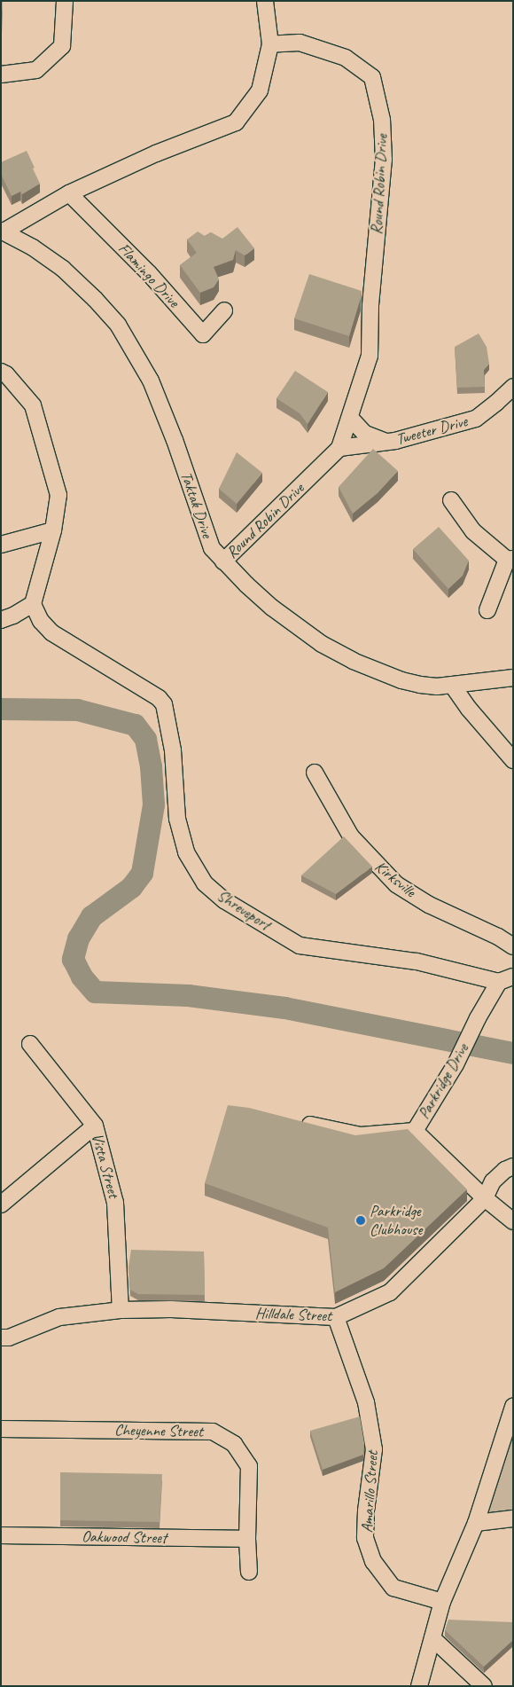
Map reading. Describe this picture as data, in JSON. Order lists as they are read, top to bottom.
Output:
{
  "streets": {
    "street": [
      "Round Robin Drive",
      "Flamingo Drive",
      "Tweeter Drive",
      "Taktak Drive",
      "Kirksville",
      "Shreveport",
      "Parkridge Drive",
      "Vista Street",
      "Hilldale Street",
      "Cheyenne Street",
      "Amarillo Street",
      "Oakwood Street"
    ]
  },
  "crossings": [
    ["Round Robin Drive", "Tweeter Drive"],
    ["Round Robin Drive", "Taktak Drive"],
    ["Shreveport", "Parkridge Drive"],
    ["Parkridge Drive", "Hilldale Street"],
    ["Vista Street", "Hilldale Street"],
    ["Hilldale Street", "Amarillo Street"],
    ["Cheyenne Street", "Oakwood Street"]
  ],
  "places": ["Parkridge Clubhouse"]
}
